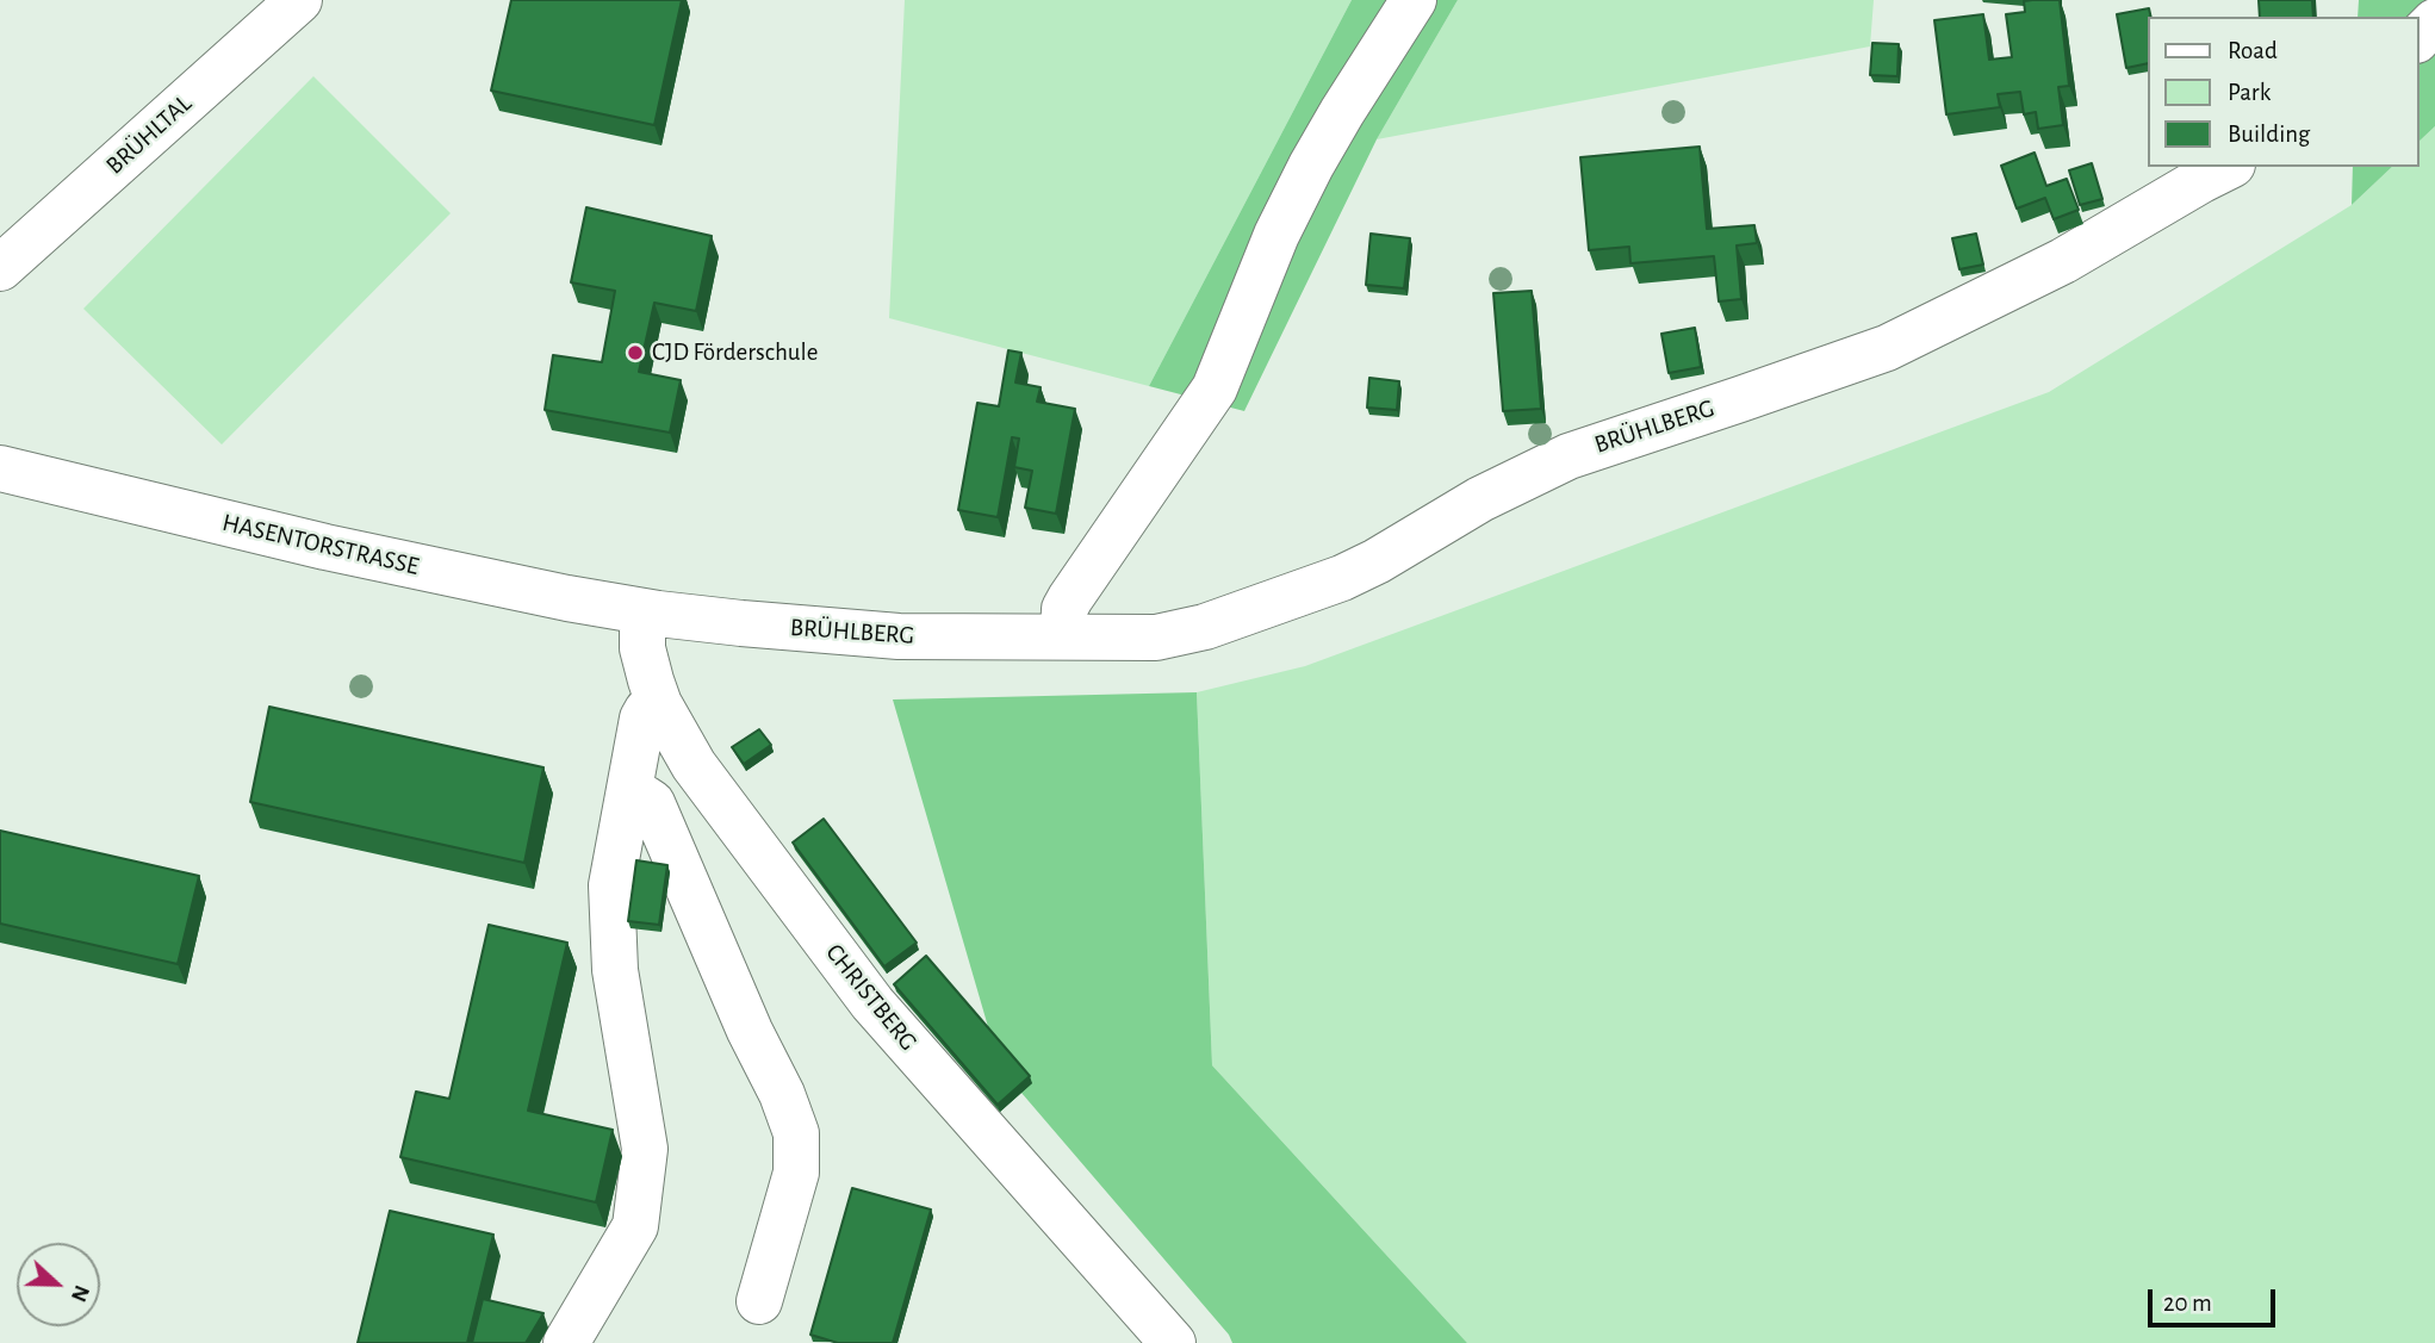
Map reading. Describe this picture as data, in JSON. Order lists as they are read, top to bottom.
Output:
{
  "streets": {
    "street": [
      "BRÜHLTAL",
      "BRÜHLBERG",
      "HASENTORSTRASSE",
      "CHRISTBERG"
    ]
  },
  "crossings": [
    ["BRÜHLBERG", "HASENTORSTRASSE"],
    ["BRÜHLBERG", "CHRISTBERG"],
    ["HASENTORSTRASSE", "CHRISTBERG"]
  ],
  "places": ["CJD Förderschule"],
  "legend": ["Road", "Park", "Building"],
  "scale_bar": "20 m",
  "north": "right"
}
